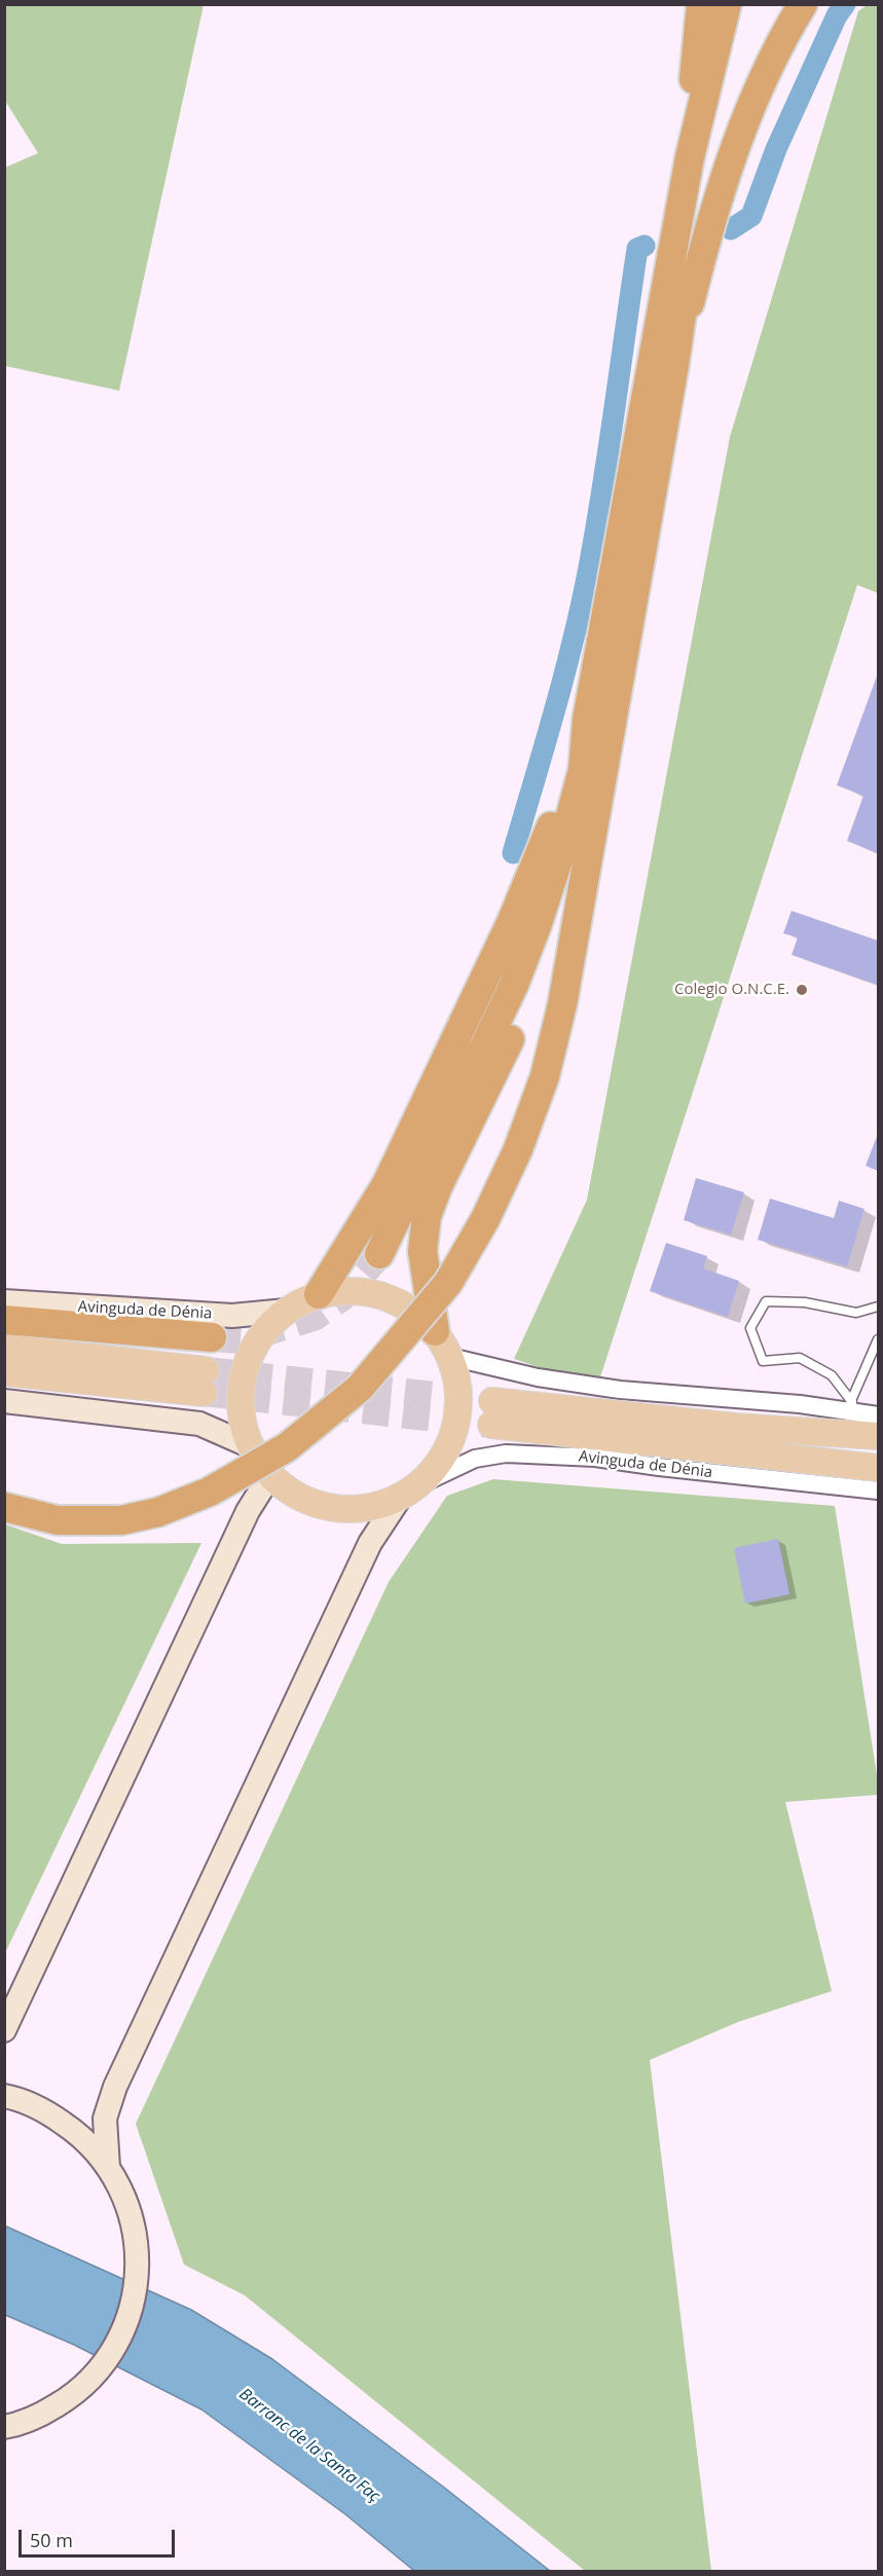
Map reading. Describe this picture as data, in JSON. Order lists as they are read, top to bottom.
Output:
{
  "streets": {
    "main road": ["Avinguda de Dénia"]
  },
  "water": ["Barranc de la Santa Faç"],
  "places": ["Colegio O.N.C.E."],
  "scale_bar": "50 m"
}
